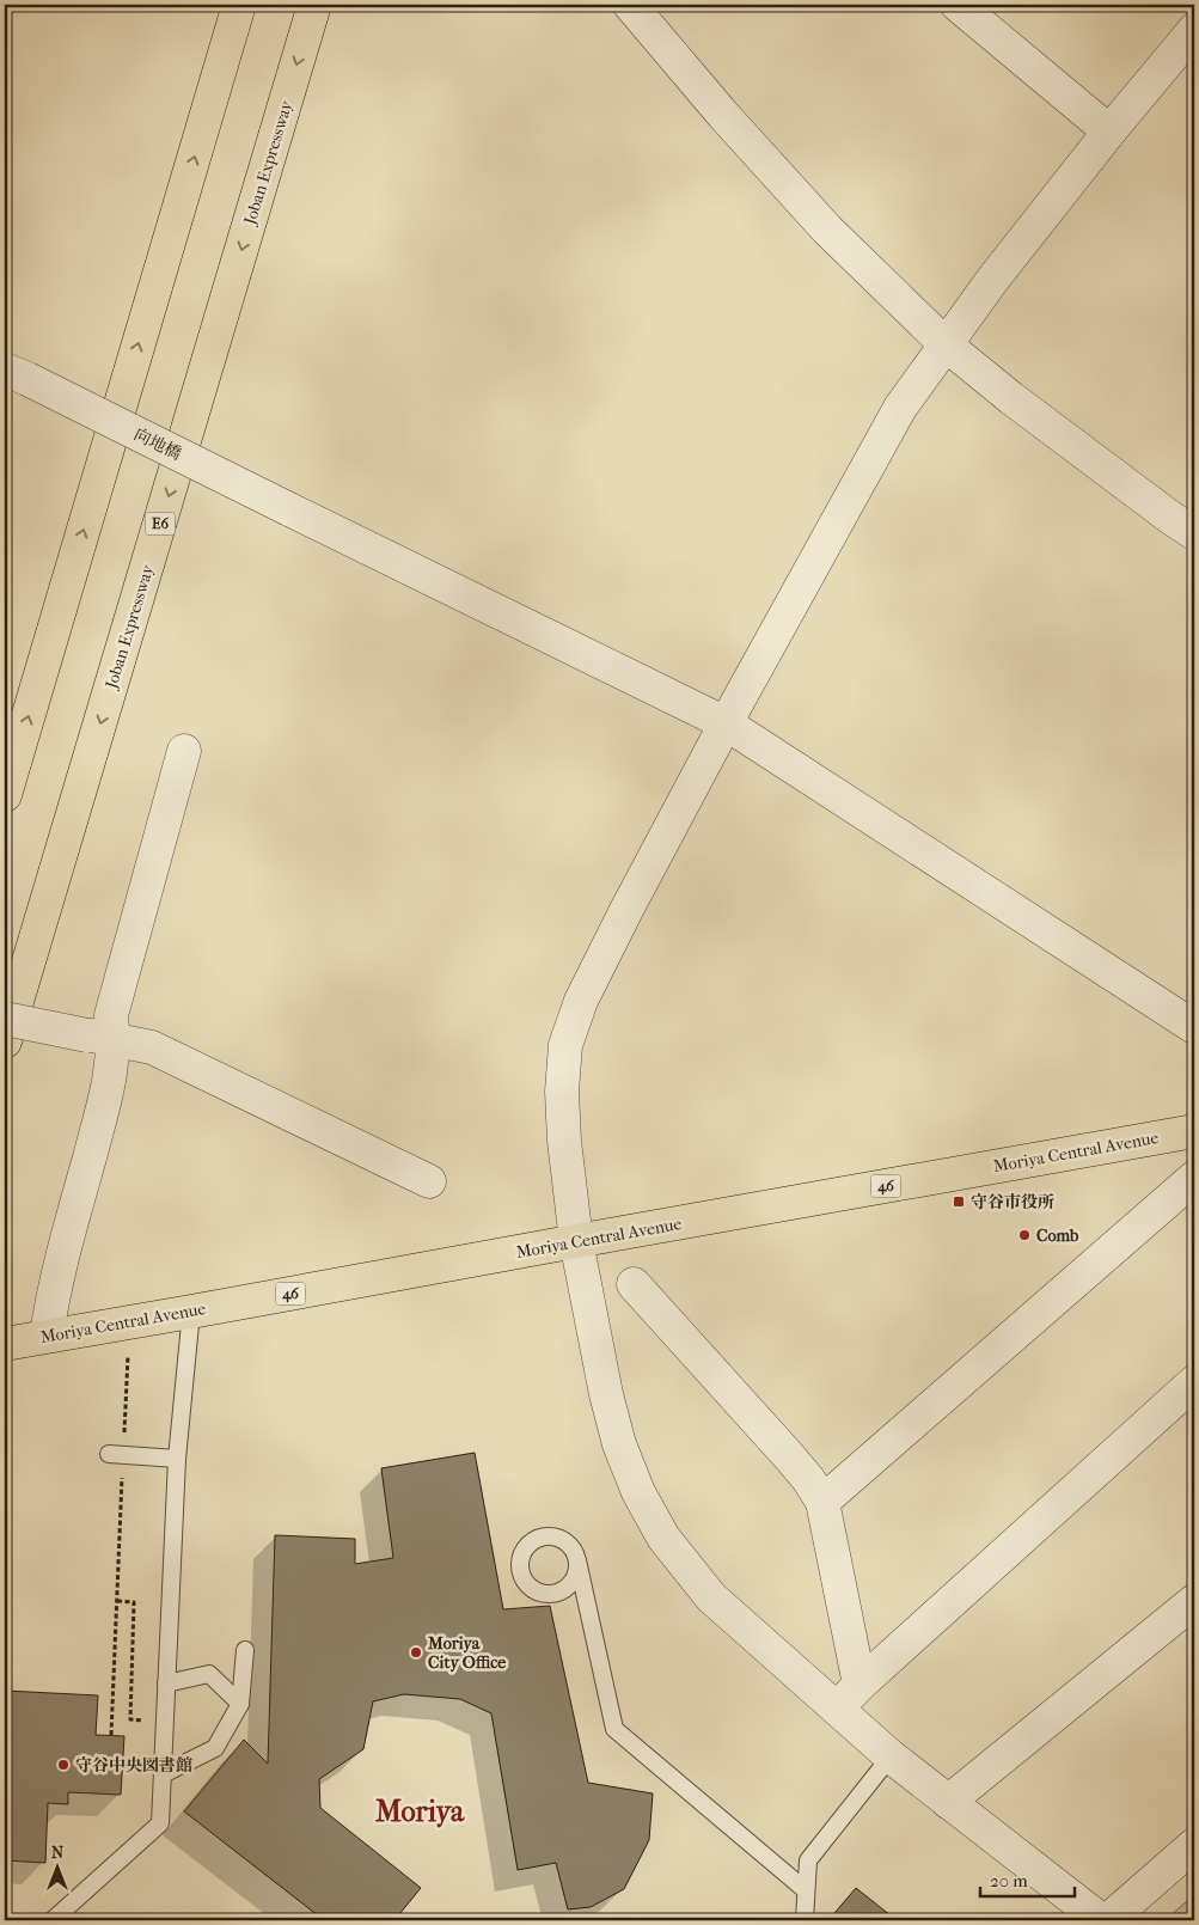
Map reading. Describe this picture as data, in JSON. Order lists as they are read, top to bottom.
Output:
{
  "streets": {
    "main road": [
      "Joban Expressway",
      "E6",
      "Moriya Central Avenue",
      "46"
    ],
    "street": ["向地橋"]
  },
  "districts": ["Moriya"],
  "places": {
    "transit": ["守谷市役所"],
    "other": ["Comb", "Moriya City Office", "守谷中央図書館"]
  },
  "scale_bar": "20 m",
  "north": "top"
}
